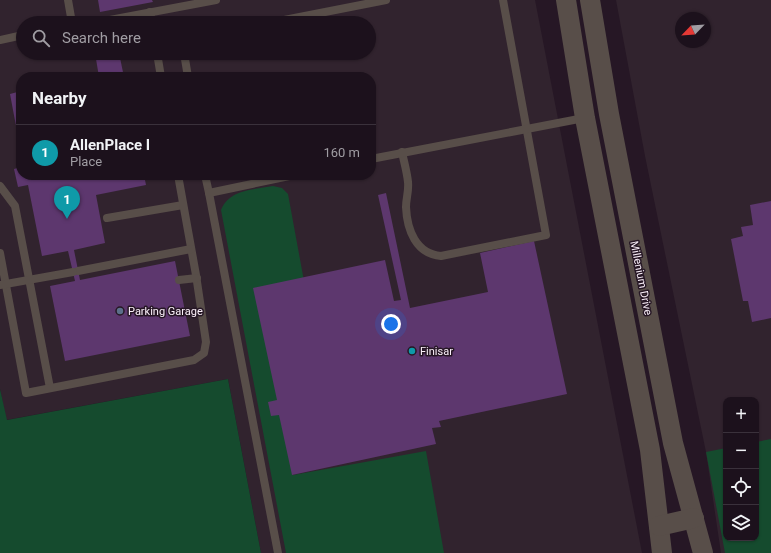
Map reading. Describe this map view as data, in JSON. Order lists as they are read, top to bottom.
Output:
{
  "streets": {
    "street": ["Millenium Drive"]
  },
  "places": ["Parking Garage", "Finisar"],
  "north": "bottom left",
  "page": {
    "search": "Search here",
    "heading": "Nearby",
    "list": [
      {
        "mark": "1",
        "name": "AllenPlace I",
        "note": "Place",
        "value": "160 m"
      }
    ],
    "pins": "1",
    "map_buttons": ["+", "−"]
  }
}
